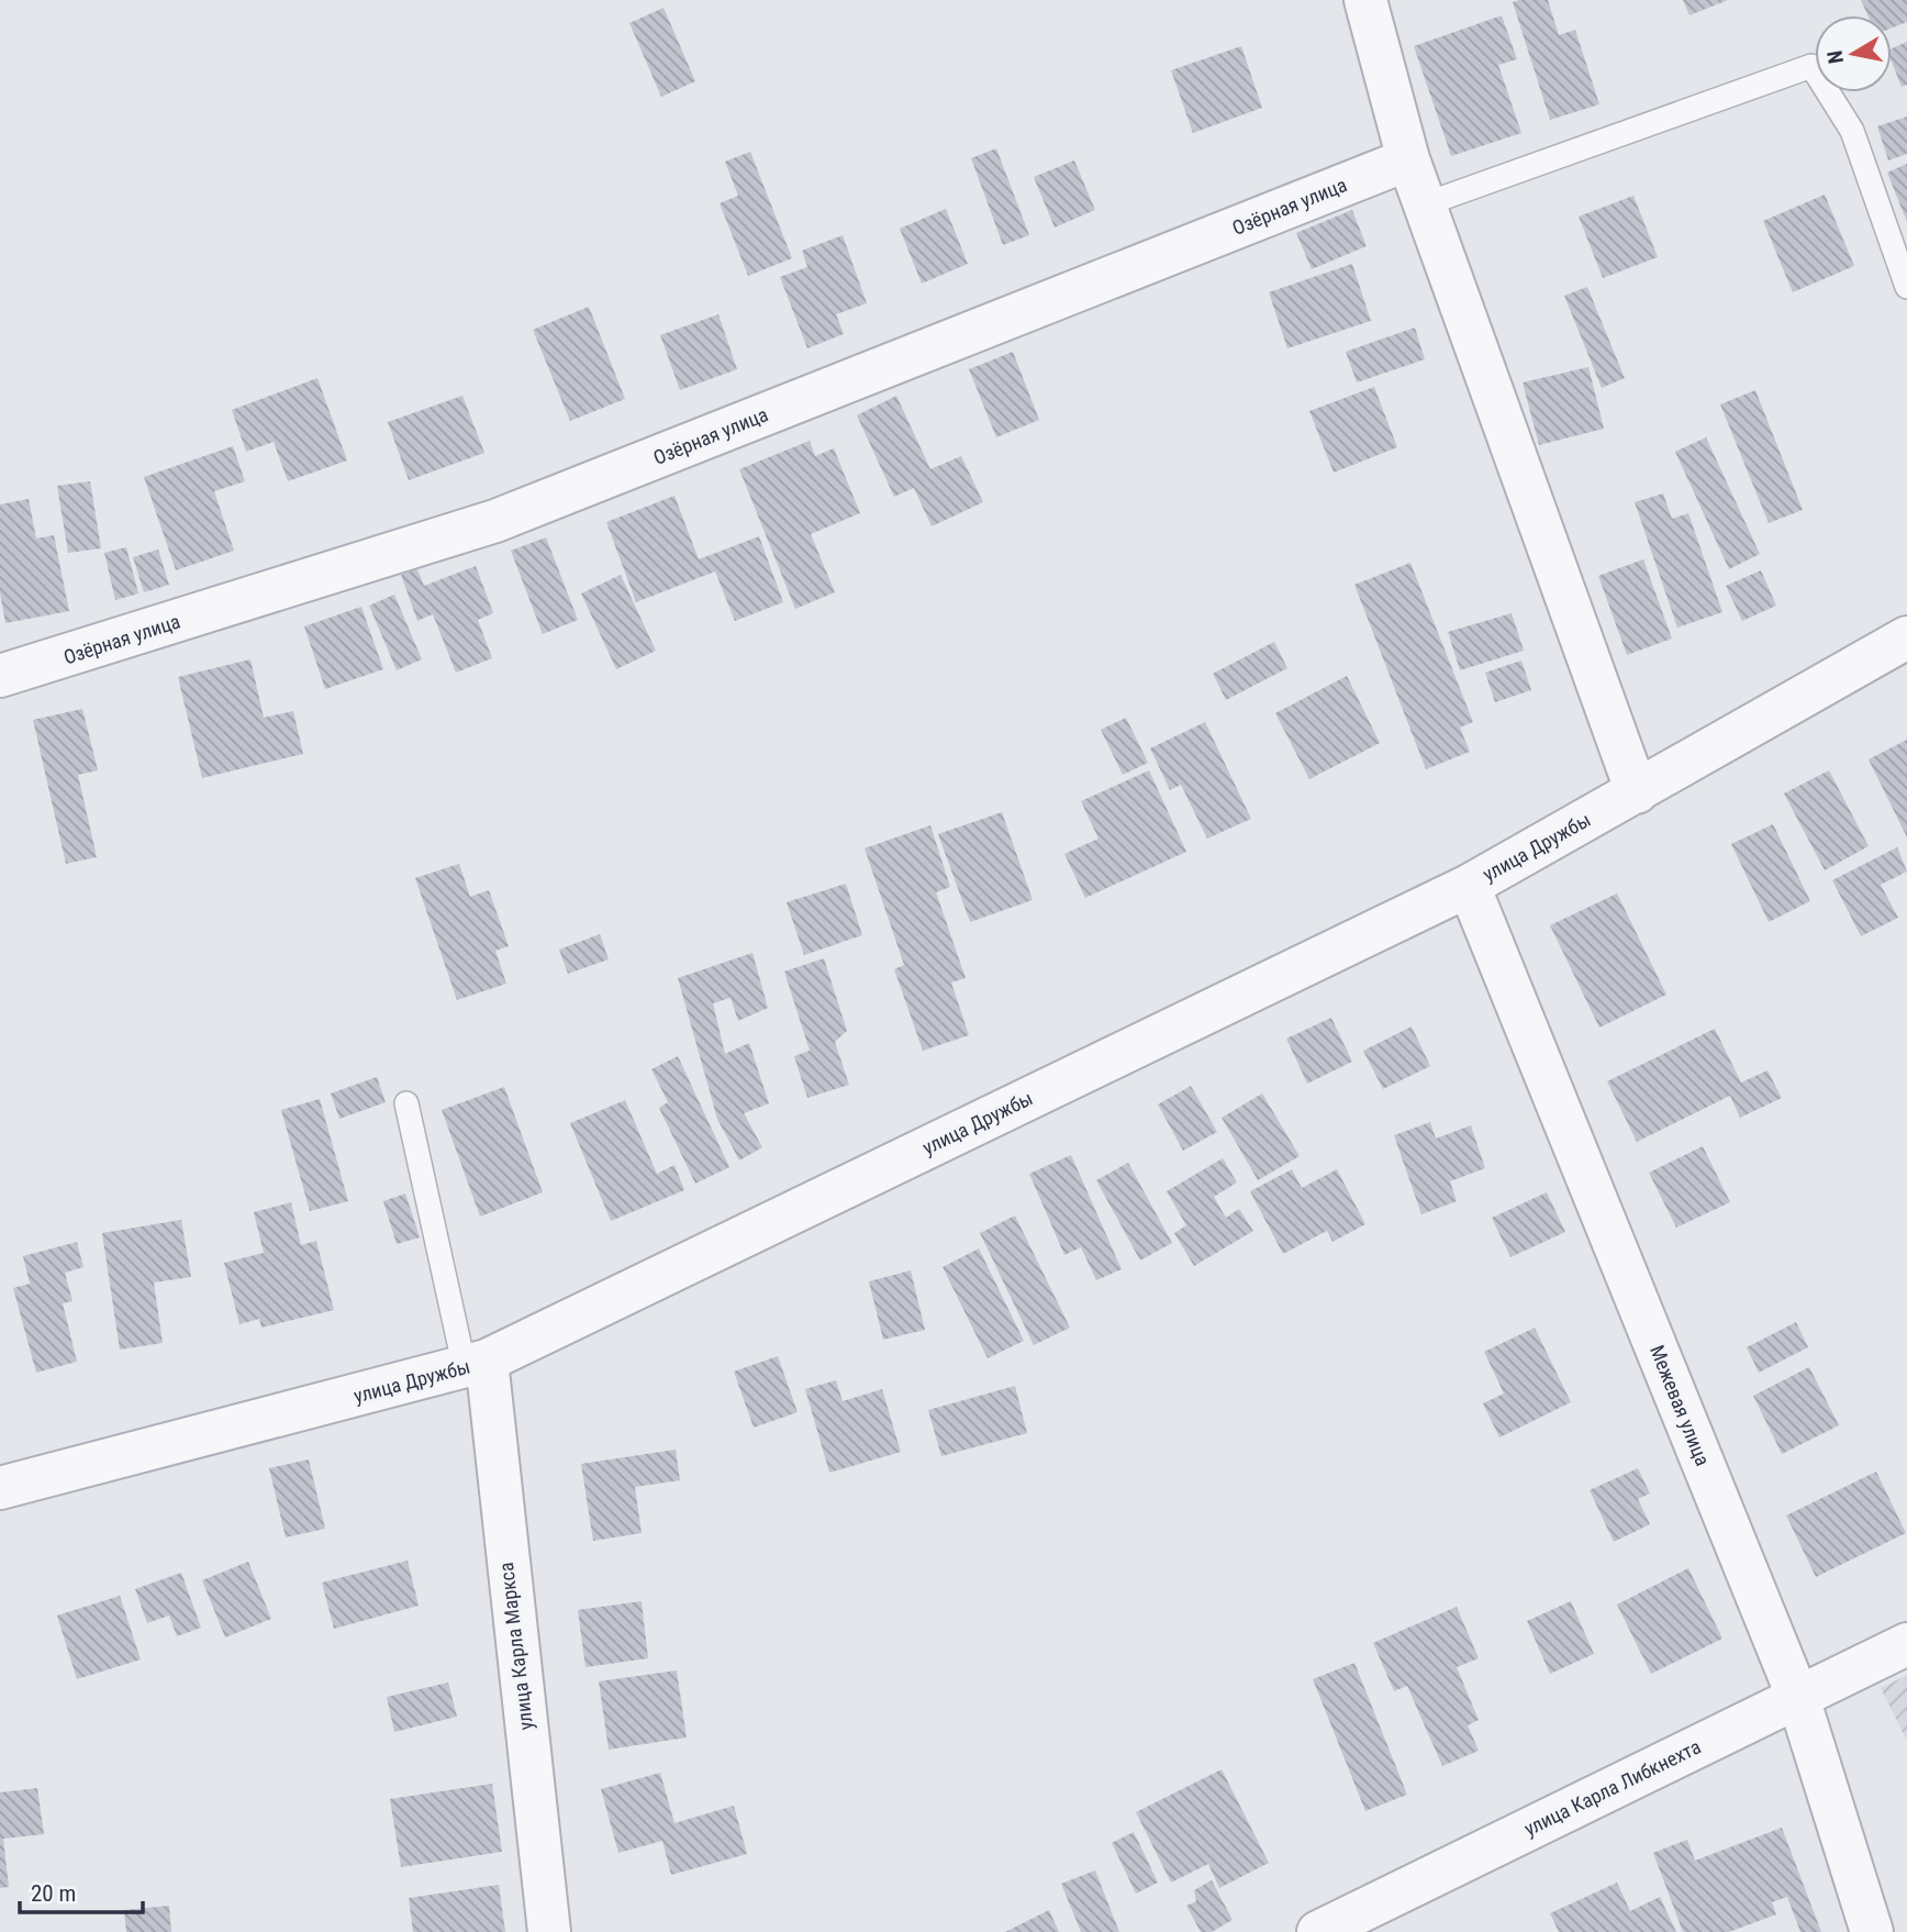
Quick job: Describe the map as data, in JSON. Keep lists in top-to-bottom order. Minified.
{"streets":{"street":["Озёрная улица","улица Дружбы","Межевая улица","улица Карла Маркса","улица Карла Либкнехта"]},"crossings":[["улица Дружбы","Межевая улица"],["улица Дружбы","улица Карла Маркса"],["Межевая улица","улица Карла Либкнехта"]],"scale_bar":"20 m","north":"left"}
